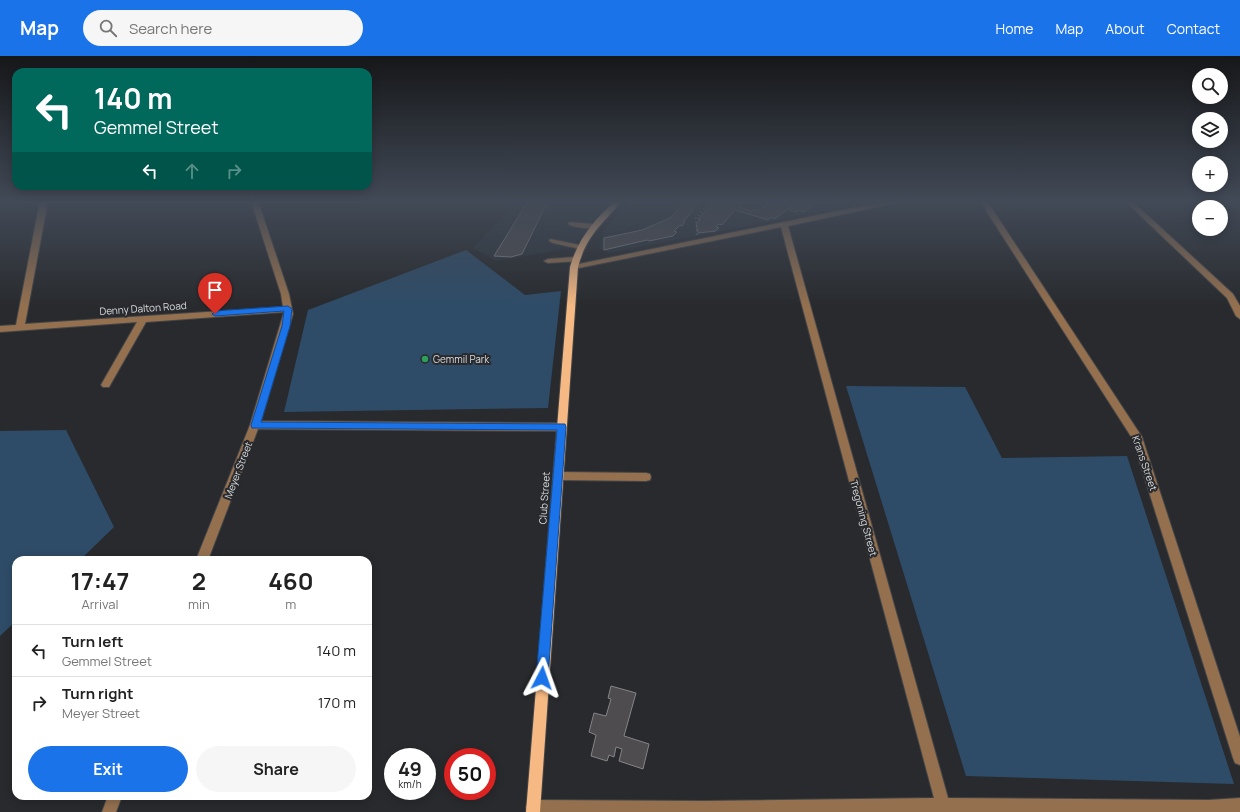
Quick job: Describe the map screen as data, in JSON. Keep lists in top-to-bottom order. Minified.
{"streets":{"main road":["Club Street"],"street":["Denny Dalton Road","Krans Street","Meyer Street","Tregoning Street"]},"crossings":[["Denny Dalton Road","Meyer Street"]],"places":["Gemmil Park"],"page":{"header":"Map","search":"Search here","nav":["Home","Map","About","Contact"],"map_buttons":["+","−"],"turn":["140 m","Gemmel Street"],"eta":["17:47","Arrival","2","min","460","m"],"list":[{"name":"Turn left","note":"Gemmel Street","value":"140 m"},{"name":"Turn right","note":"Meyer Street","value":"170 m"}],"buttons":["Exit","Share"],"speed":"49 km/h","limit":"50"}}
